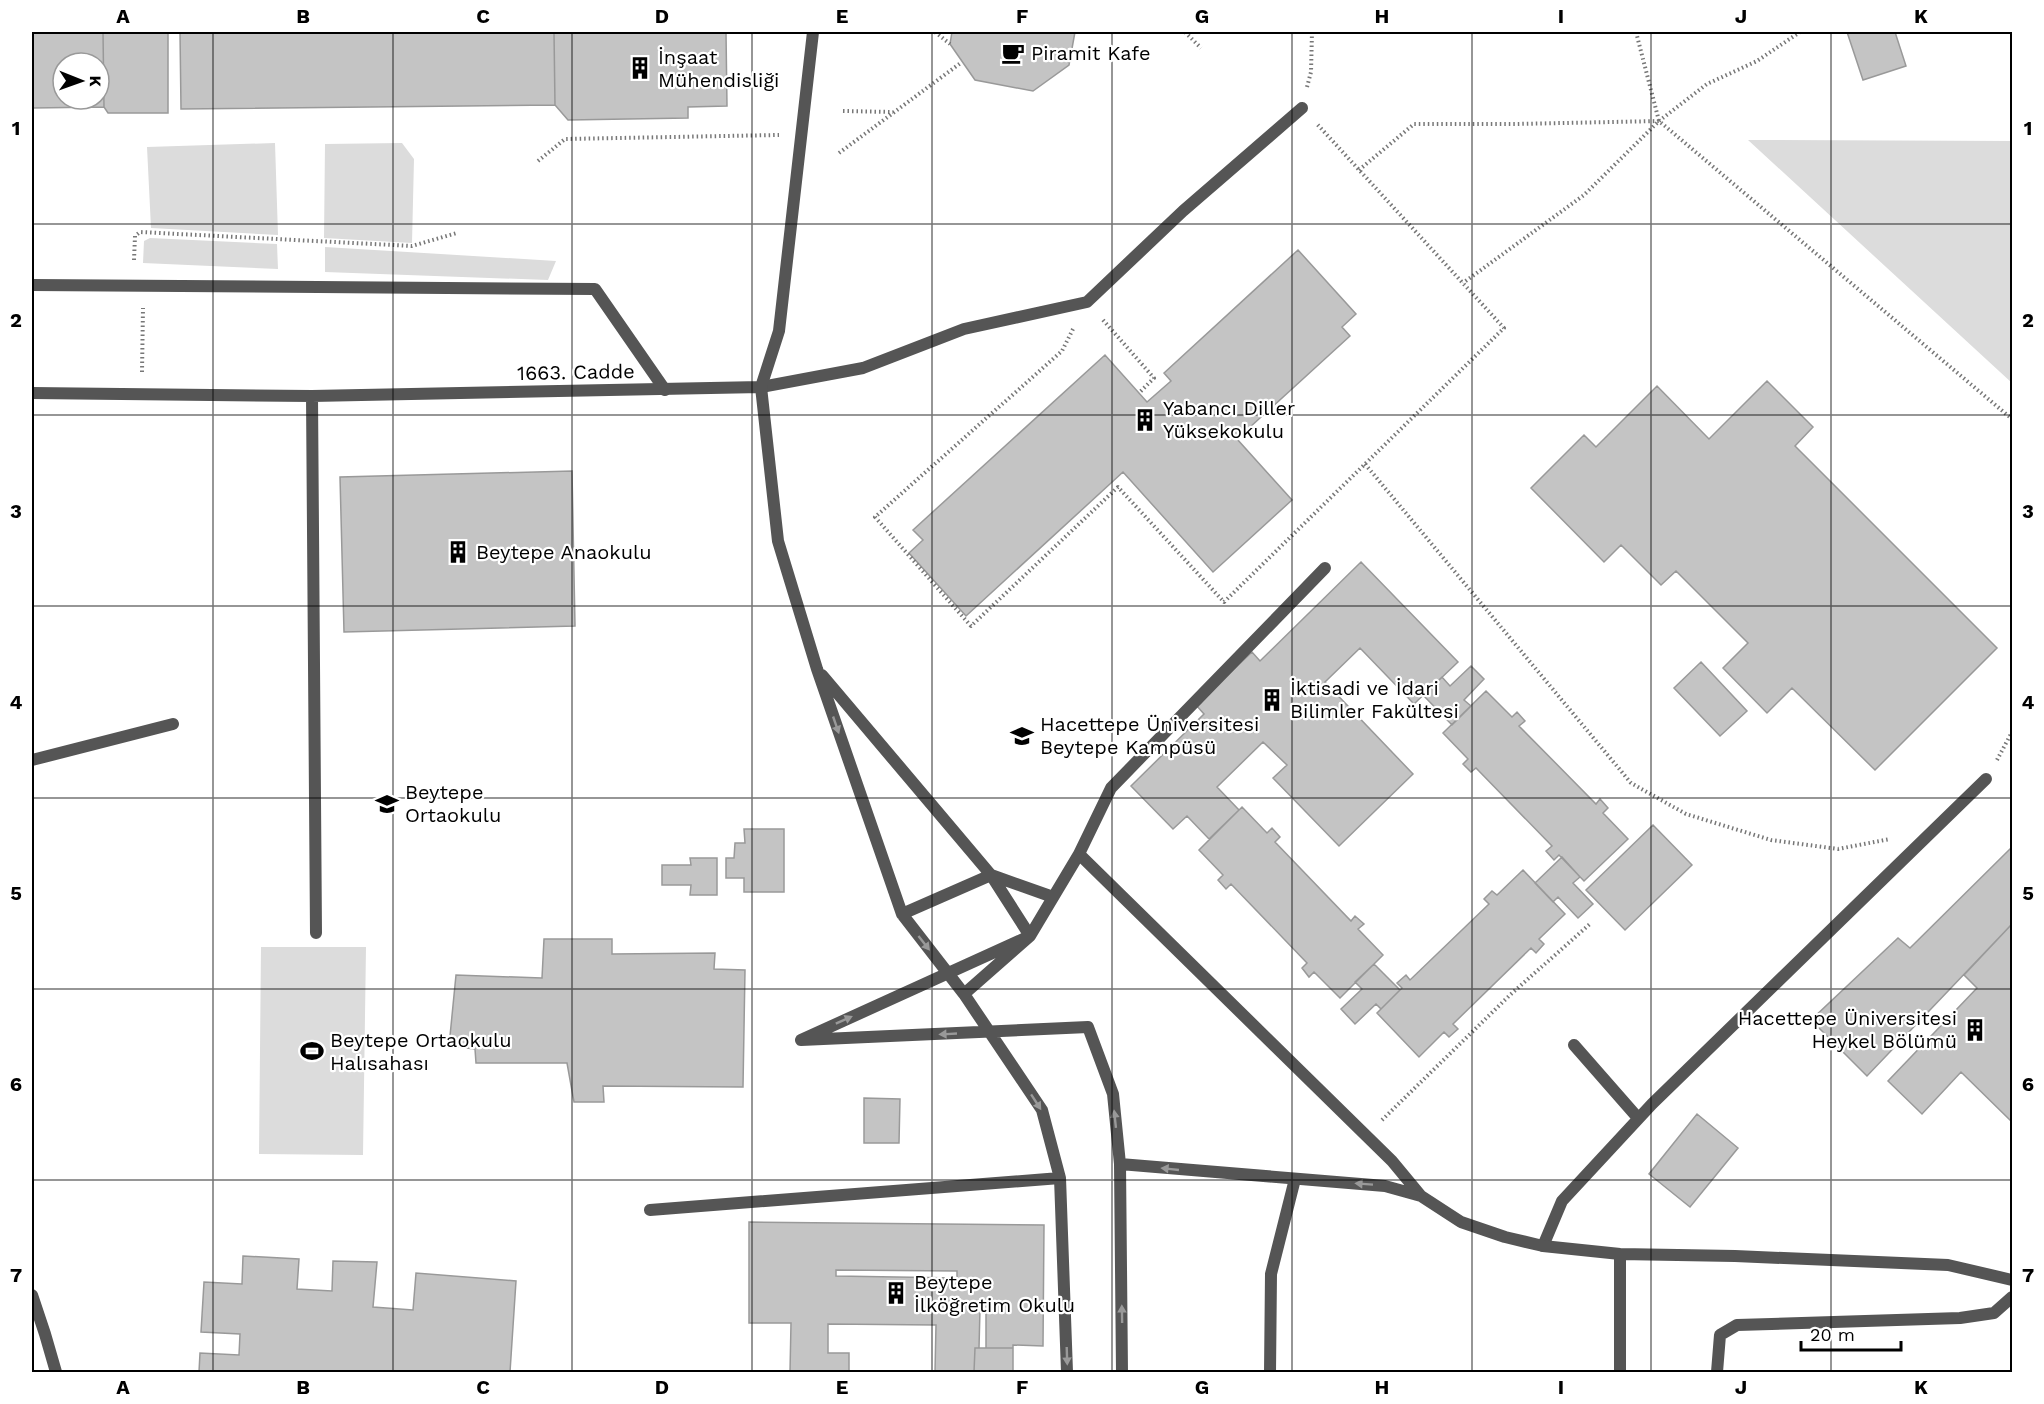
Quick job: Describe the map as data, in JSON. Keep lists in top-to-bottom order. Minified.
{"streets":{"street":["1663. Cadde"]},"places":{"cafe":["Piramit Kafe"],"building":["İnşaat Mühendisliği","Yabancı Diller Yüksekokulu","Beytepe Anaokulu","İktisadi ve İdari Bilimler Fakültesi","Hacettepe Üniversitesi Heykel Bölümü","Beytepe İlköğretim Okulu"],"school or university":["Hacettepe Üniversitesi Beytepe Kampüsü","Beytepe Ortaokulu"],"sports":["Beytepe Ortaokulu Halısahası"]},"scale_bar":"20 m","north":"right","grid":{"columns":["A","B","C","D","E","F","G","H","I","J","K"],"rows":["1","2","3","4","5","6","7"]}}
